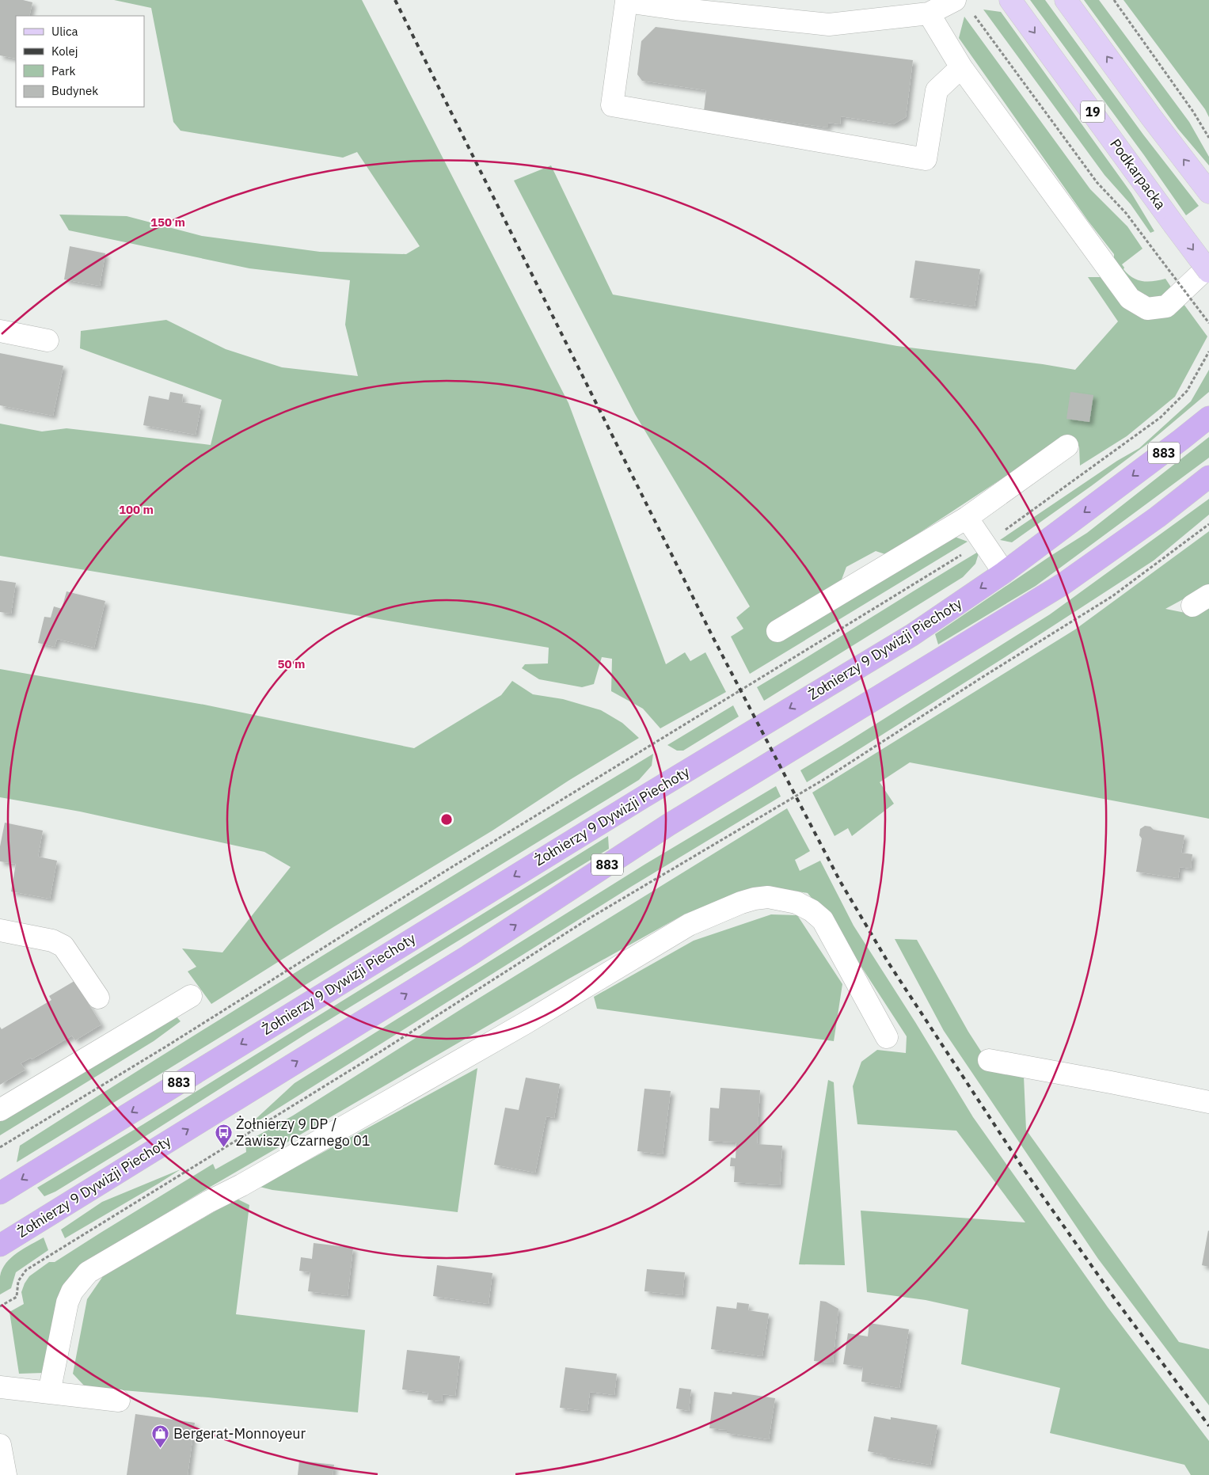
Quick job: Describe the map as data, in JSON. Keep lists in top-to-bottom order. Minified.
{"streets":{"highway":["883","Żołnierzy 9 Dywizji Piechoty"],"main road":["19","Podkarpacka"]},"places":{"bus stop":["Żołnierzy 9 DP / Zawiszy Czarnego 01"],"shop":["Bergerat-Monnoyeur"]},"legend":["Ulica","Kolej","Park","Budynek"],"rings":["150 m","100 m","50 m"]}
